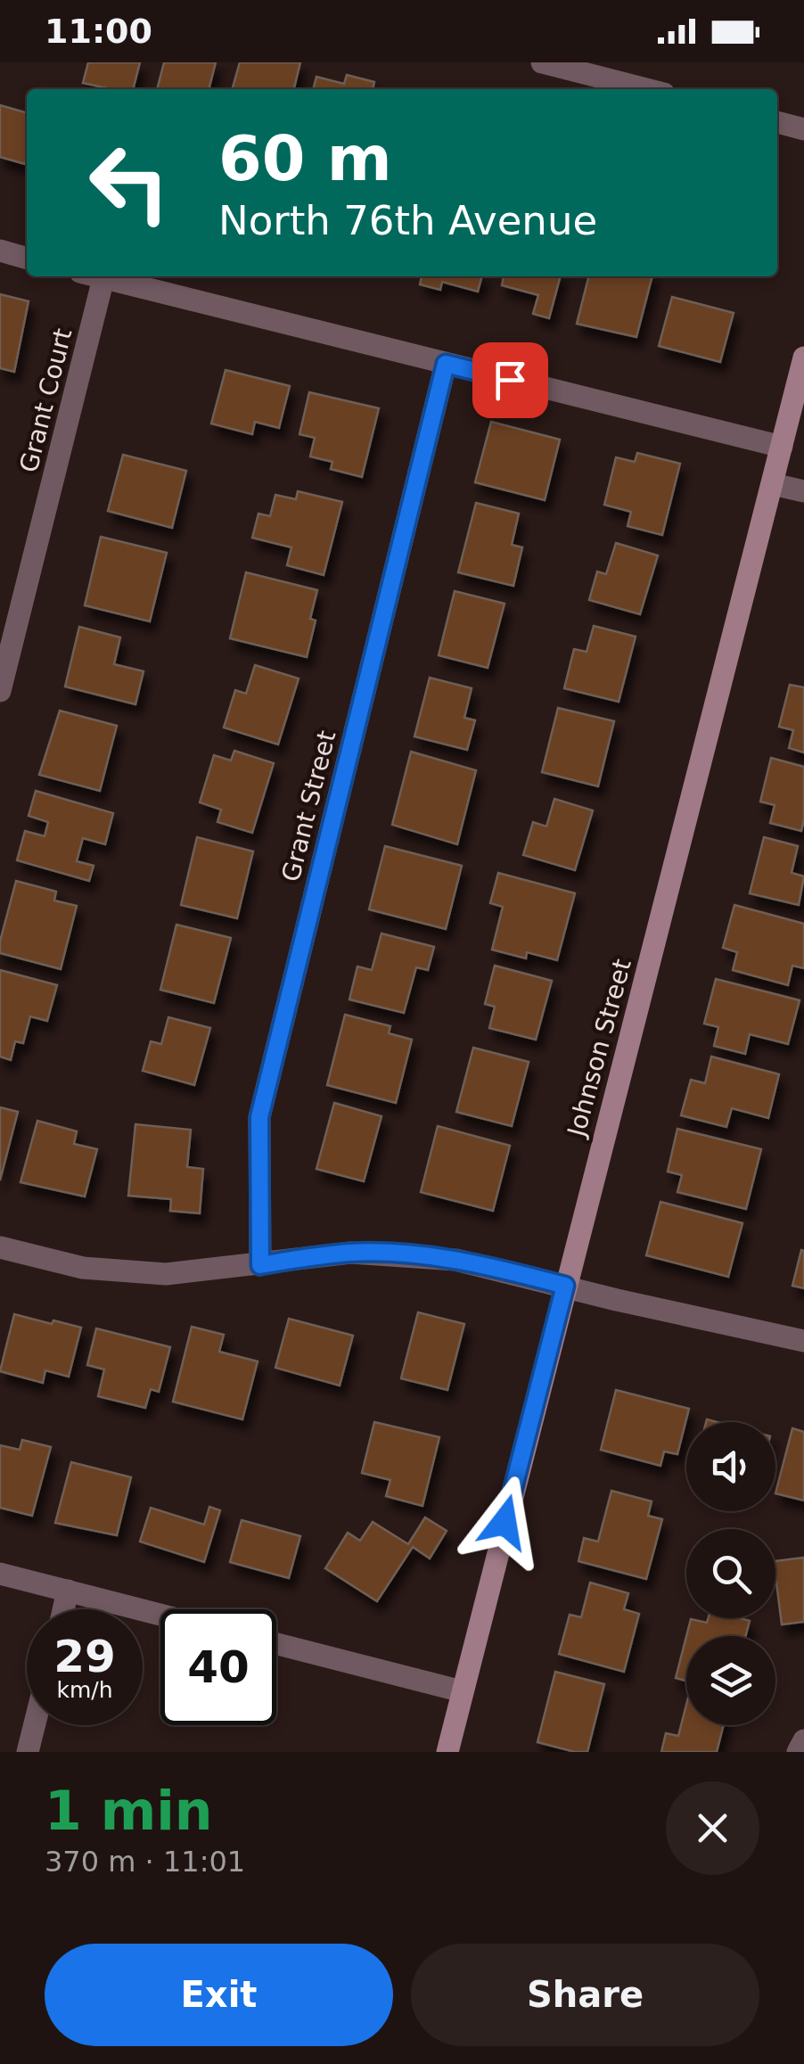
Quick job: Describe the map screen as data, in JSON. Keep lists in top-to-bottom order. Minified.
{"streets":{"street":["Grant Court","Grant Street","Johnson Street"]},"page":{"status":"11:00","turn":["60 m","North 76th Avenue"],"speed":"29 km/h","limit":"40","heading":["1 min","370 m · 11:01"],"buttons":["Exit","Share"]}}
